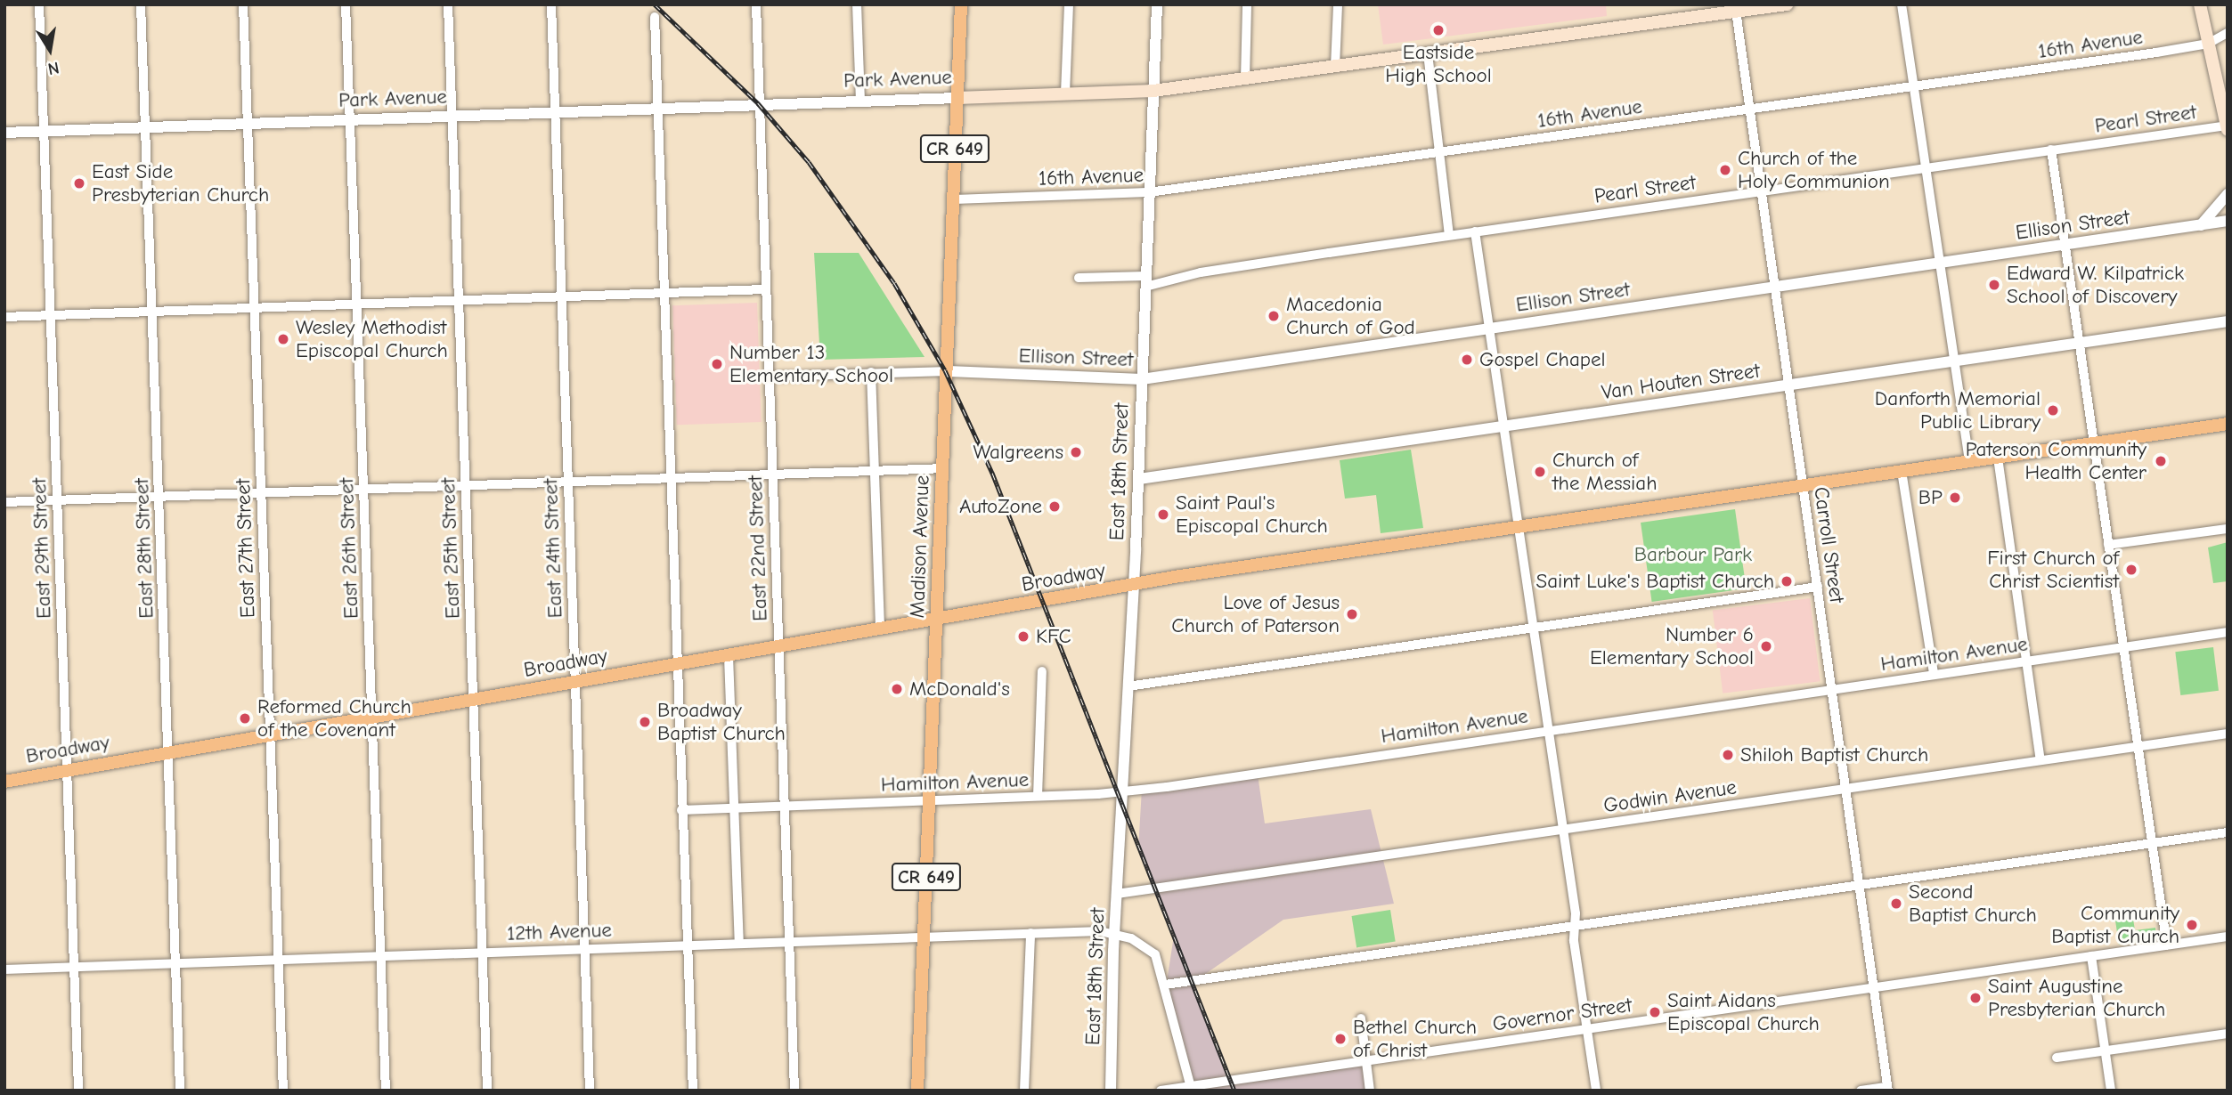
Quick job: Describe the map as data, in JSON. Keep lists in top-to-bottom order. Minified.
{"streets":{"main road":["Park Avenue","CR 649","Madison Avenue","Broadway"],"street":["16th Avenue","Pearl Street","Ellison Street","Van Houten Street","East 18th Street","Carroll Street","East 29th Street","East 28th Street","East 27th Street","East 26th Street","East 25th Street","East 24th Street","East 22nd Street","Hamilton Avenue","Godwin Avenue","12th Avenue","Governor Street"]},"crossings":[["16th Avenue","East 18th Street"],["16th Avenue","Carroll Street"],["16th Avenue","Madison Avenue"],["Park Avenue","East 18th Street"],["Park Avenue","Carroll Street"],["Park Avenue","Madison Avenue"],["Park Avenue","East 29th Street"],["Park Avenue","East 28th Street"],["Park Avenue","East 27th Street"],["Park Avenue","East 26th Street"],["Park Avenue","East 25th Street"],["Park Avenue","East 24th Street"],["Park Avenue","East 22nd Street"],["Pearl Street","East 18th Street"],["Pearl Street","Carroll Street"],["Ellison Street","East 18th Street"],["Ellison Street","Carroll Street"],["Ellison Street","Madison Avenue"],["Van Houten Street","East 18th Street"],["Van Houten Street","Carroll Street"],["East 18th Street","Broadway"],["East 18th Street","Hamilton Avenue"],["East 18th Street","Godwin Avenue"],["East 18th Street","12th Avenue"],["Carroll Street","Broadway"],["Carroll Street","Hamilton Avenue"],["Carroll Street","Godwin Avenue"],["Carroll Street","Governor Street"],["Madison Avenue","Broadway"],["Madison Avenue","Hamilton Avenue"],["Madison Avenue","12th Avenue"],["East 29th Street","Broadway"],["East 29th Street","12th Avenue"],["East 28th Street","Broadway"],["East 28th Street","12th Avenue"],["East 27th Street","Broadway"],["East 27th Street","12th Avenue"],["East 26th Street","Broadway"],["East 26th Street","12th Avenue"],["East 25th Street","Broadway"],["East 25th Street","12th Avenue"],["East 24th Street","Broadway"],["East 24th Street","12th Avenue"],["East 22nd Street","Broadway"],["East 22nd Street","Hamilton Avenue"],["East 22nd Street","12th Avenue"]],"parks":["Barbour Park"],"places":["Eastside High School","Church of the Holy Communion","East Side Presbyterian Church","Edward W. Kilpatrick School of Discovery","Macedonia Church of God","Wesley Methodist Episcopal Church","Gospel Chapel","Number 13 Elementary School","Danforth Memorial Public Library","Walgreens","Paterson Community Health Center","Church of the Messiah","BP","AutoZone","Saint Paul's Episcopal Church","First Church of Christ Scientist","Saint Luke's Baptist Church","Love of Jesus Church of Paterson","KFC","Number 6 Elementary School","McDonald's","Reformed Church of the Covenant","Broadway Baptist Church","Shiloh Baptist Church","Second Baptist Church","Community Baptist Church","Saint Augustine Presbyterian Church","Saint Aidans Episcopal Church","Bethel Church of Christ"],"north":"bottom"}
